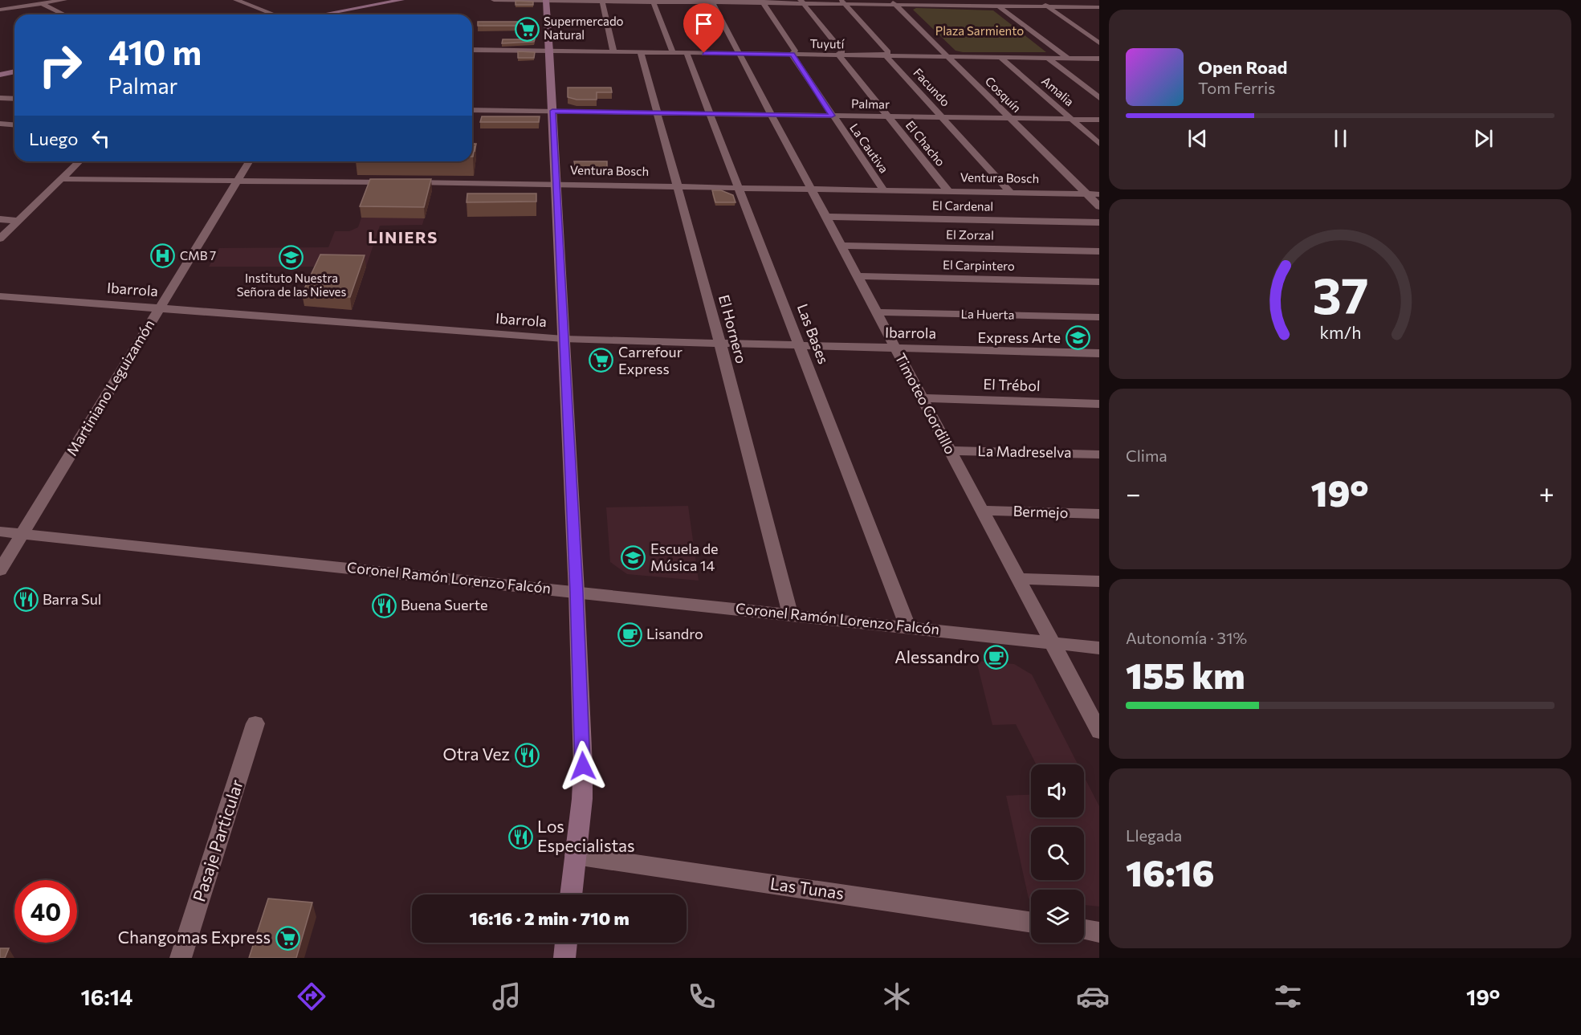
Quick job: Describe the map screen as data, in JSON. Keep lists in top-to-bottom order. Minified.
{"streets":{"street":["Tuyutí","Facundo","Amalia","Cosquín","Palmar","El Chacho","La Cautiva","Ventura Bosch","El Cardenal","El Zorzal","El Carpintero","Ibarrola","La Huerta","El Hornero","Las Bases","El Trébol","Martiniano Leguizamón","Timoteo Gordillo","La Madreselva","Bermejo","Coronel Ramón Lorenzo Falcón","Pasaje Particular","Las Tunas"]},"crossings":[["Tuyutí","Facundo"],["Tuyutí","Amalia"],["Tuyutí","Cosquín"],["Tuyutí","El Chacho"],["Tuyutí","La Cautiva"],["Tuyutí","El Hornero"],["Tuyutí","Las Bases"],["Tuyutí","Timoteo Gordillo"],["Facundo","Palmar"],["Facundo","Ventura Bosch"],["Amalia","Palmar"],["Cosquín","Palmar"],["Cosquín","Ventura Bosch"],["Palmar","El Chacho"],["Palmar","La Cautiva"],["Palmar","El Hornero"],["Palmar","Las Bases"],["Palmar","Timoteo Gordillo"],["El Chacho","Ventura Bosch"],["La Cautiva","Ventura Bosch"],["Ventura Bosch","El Hornero"],["Ventura Bosch","Las Bases"],["Ventura Bosch","Martiniano Leguizamón"],["Ventura Bosch","Timoteo Gordillo"],["El Cardenal","Timoteo Gordillo"],["El Zorzal","Timoteo Gordillo"],["El Carpintero","Timoteo Gordillo"],["Ibarrola","El Hornero"],["Ibarrola","Las Bases"],["Ibarrola","Martiniano Leguizamón"],["Ibarrola","Timoteo Gordillo"],["La Huerta","Timoteo Gordillo"],["El Hornero","Coronel Ramón Lorenzo Falcón"],["Las Bases","Coronel Ramón Lorenzo Falcón"],["El Trébol","Timoteo Gordillo"],["Martiniano Leguizamón","Coronel Ramón Lorenzo Falcón"],["Timoteo Gordillo","La Madreselva"],["Timoteo Gordillo","Bermejo"],["Timoteo Gordillo","Coronel Ramón Lorenzo Falcón"]],"districts":["LINIERS"],"parks":["Plaza Sarmiento"],"places":{"supermarket":["Supermercado Natural","Carrefour Express","Changomas Express"],"hospital":["CMB 7"],"school or university":["Instituto Nuestra Señora de las Nieves","Express Arte","Escuela de Música 14"],"restaurant":["Barra Sul","Buena Suerte","Otra Vez","Los Especialistas"],"cafe":["Lisandro","Alessandro"]},"page":{"turn":["410 m","Palmar"],"song":["Open Road","Tom Ferris"],"then":"Luego","tile":["Clima",["Autonomía · 31%","155 km"],["Llegada","16:16"]],"heat":["−","19°","+"],"limit":"40","trip":"16:16 · 2 min · 710 m","tabs":["16:14","19°"],"gauge":["37","km/h"]}}
